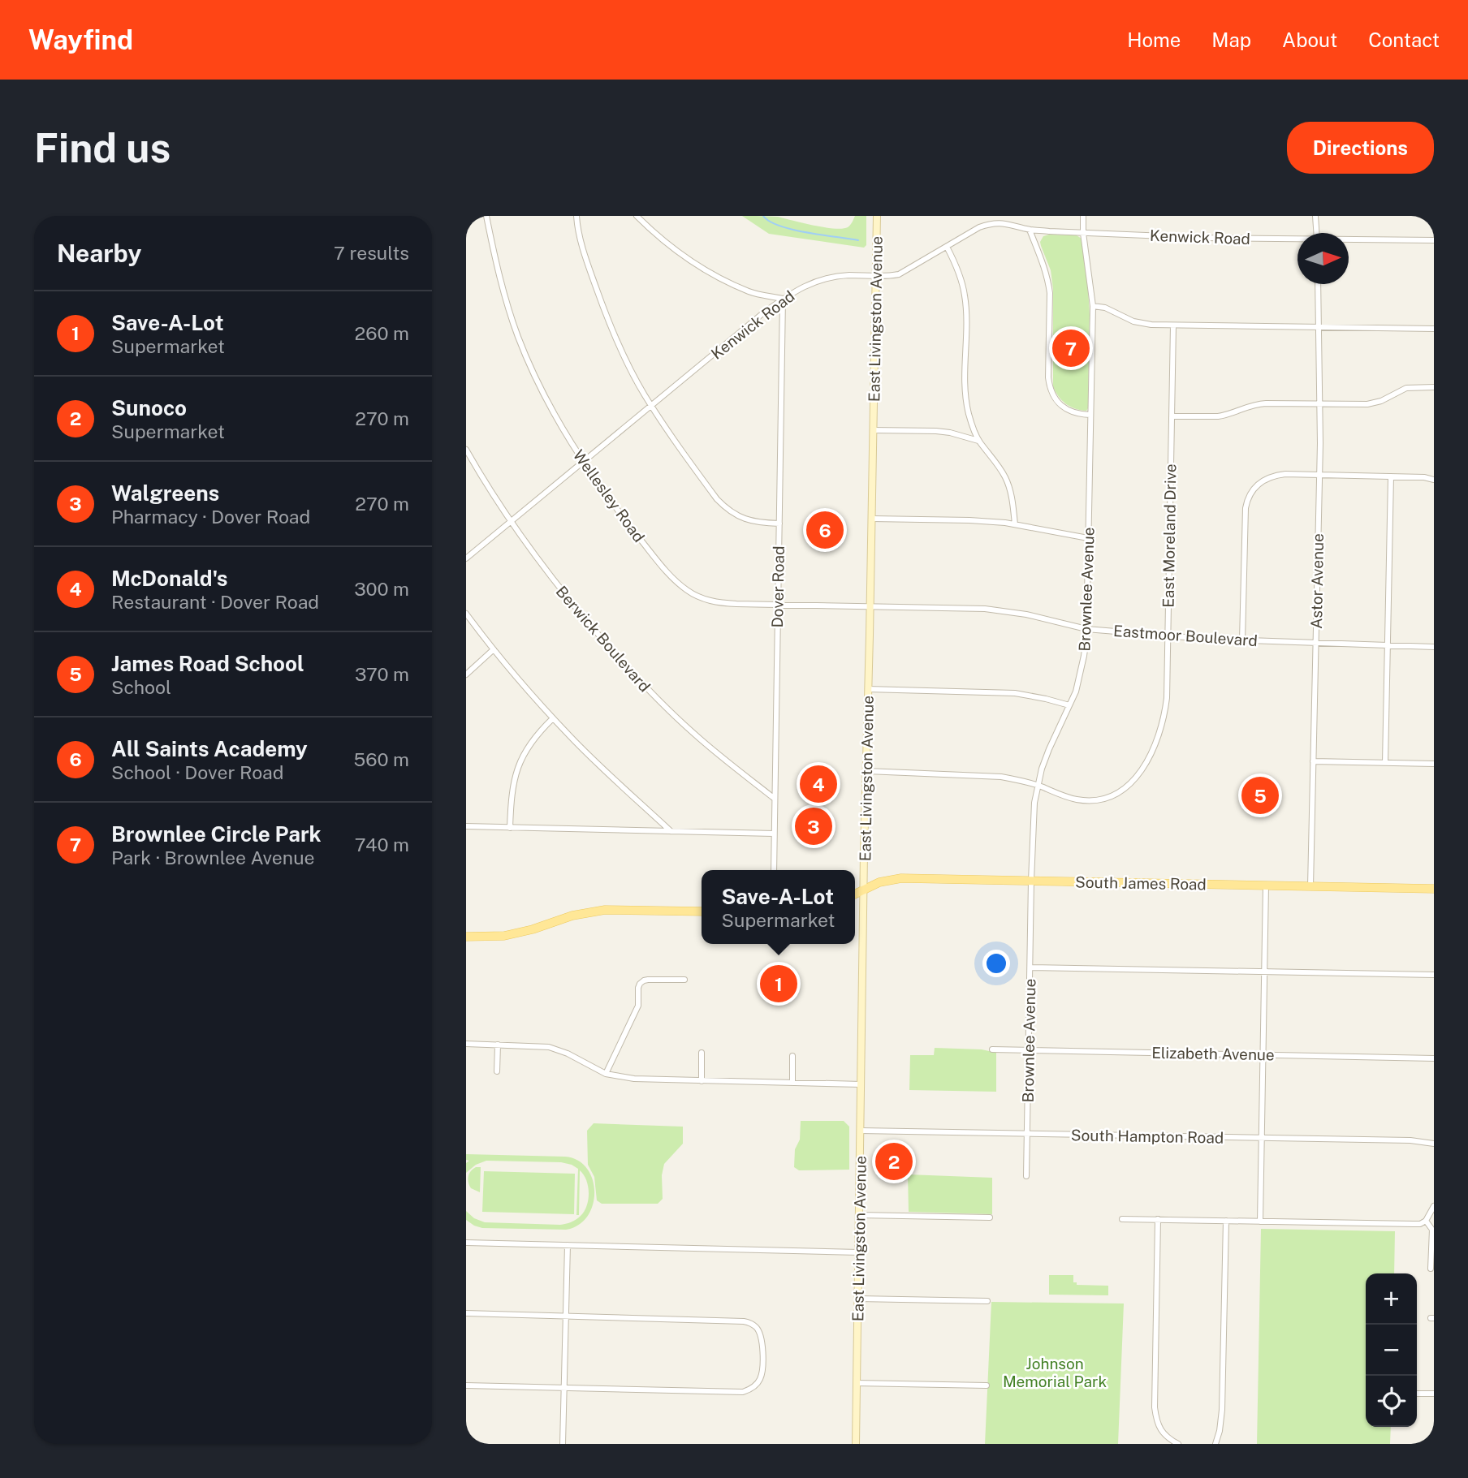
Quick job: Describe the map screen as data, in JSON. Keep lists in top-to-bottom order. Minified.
{"streets":{"main road":["East Livingston Avenue","South James Road"],"street":["Kenwick Road","Wellesley Road","East Moreland Drive","Astor Avenue","Dover Road","Brownlee Avenue","Eastmoor Boulevard","Berwick Boulevard","Elizabeth Avenue","South Hampton Road"]},"crossings":[["Kenwick Road","East Livingston Avenue"],["Kenwick Road","Wellesley Road"],["Kenwick Road","Dover Road"],["Kenwick Road","Brownlee Avenue"],["Kenwick Road","Berwick Boulevard"],["East Livingston Avenue","Wellesley Road"],["East Livingston Avenue","East Moreland Drive"],["East Livingston Avenue","Eastmoor Boulevard"],["East Livingston Avenue","South James Road"],["East Livingston Avenue","South Hampton Road"],["Wellesley Road","Dover Road"],["Wellesley Road","Eastmoor Boulevard"],["East Moreland Drive","Brownlee Avenue"],["East Moreland Drive","Eastmoor Boulevard"],["Astor Avenue","Eastmoor Boulevard"],["Astor Avenue","South James Road"],["Dover Road","Berwick Boulevard"],["Brownlee Avenue","Eastmoor Boulevard"],["Brownlee Avenue","South James Road"],["Brownlee Avenue","Elizabeth Avenue"],["Brownlee Avenue","South Hampton Road"]],"parks":["Johnson Memorial Park"],"north":"right","page":{"header":"Wayfind","nav":["Home","Map","About","Contact"],"buttons":"Directions","title":"Find us","heading":["Nearby","7 results"],"list":[{"mark":"1","name":"Save-A-Lot","note":"Supermarket","value":"260 m"},{"mark":"2","name":"Sunoco","note":"Supermarket","value":"270 m"},{"mark":"3","name":"Walgreens","note":"Pharmacy · Dover Road","value":"270 m"},{"mark":"4","name":"McDonald's","note":"Restaurant · Dover Road","value":"300 m"},{"mark":"5","name":"James Road School","note":"School","value":"370 m"},{"mark":"6","name":"All Saints Academy","note":"School · Dover Road","value":"560 m"},{"mark":"7","name":"Brownlee Circle Park","note":"Park · Brownlee Avenue","value":"740 m"}],"pins":["7","6","4","5","3","1","2"],"popup":["Save-A-Lot","Supermarket"],"map_buttons":["+","−"]}}
